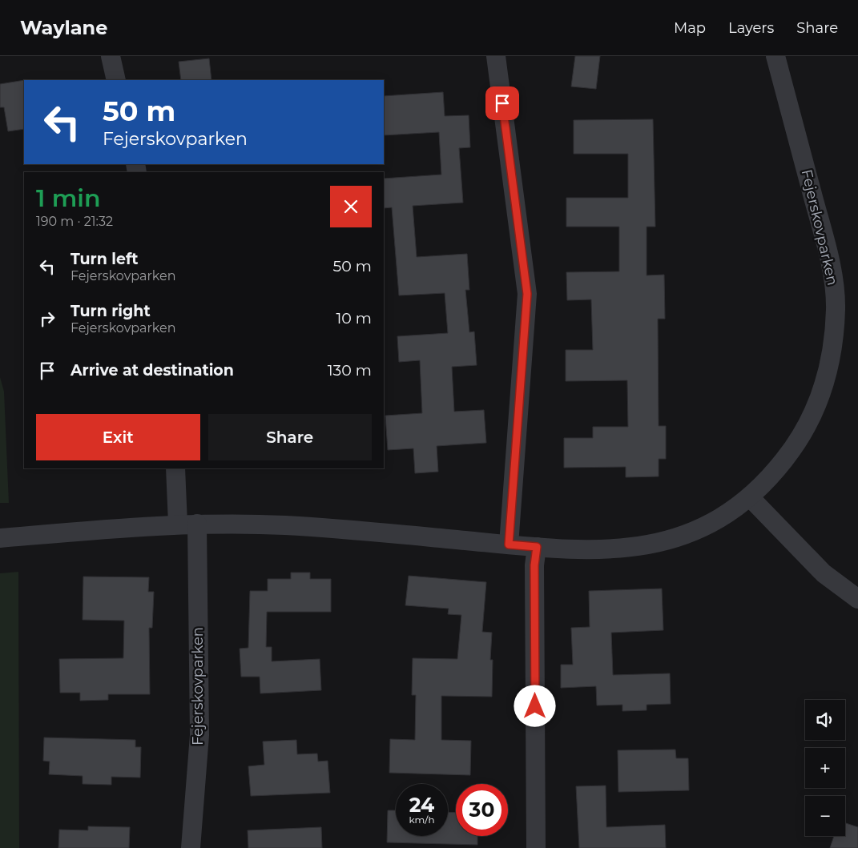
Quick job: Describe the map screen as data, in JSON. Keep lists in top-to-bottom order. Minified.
{"streets":{"street":["Fejerskovparken"]},"page":{"header":"Waylane","nav":["Map","Layers","Share"],"turn":["50 m","Fejerskovparken"],"heading":["1 min","190 m · 21:32"],"list":[{"name":"Turn left","note":"Fejerskovparken","value":"50 m"},{"name":"Turn right","note":"Fejerskovparken","value":"10 m"},{"name":"Arrive at destination","value":"130 m"}],"buttons":["Exit","Share"],"map_buttons":["+","−"],"speed":"24 km/h","limit":"30"}}
